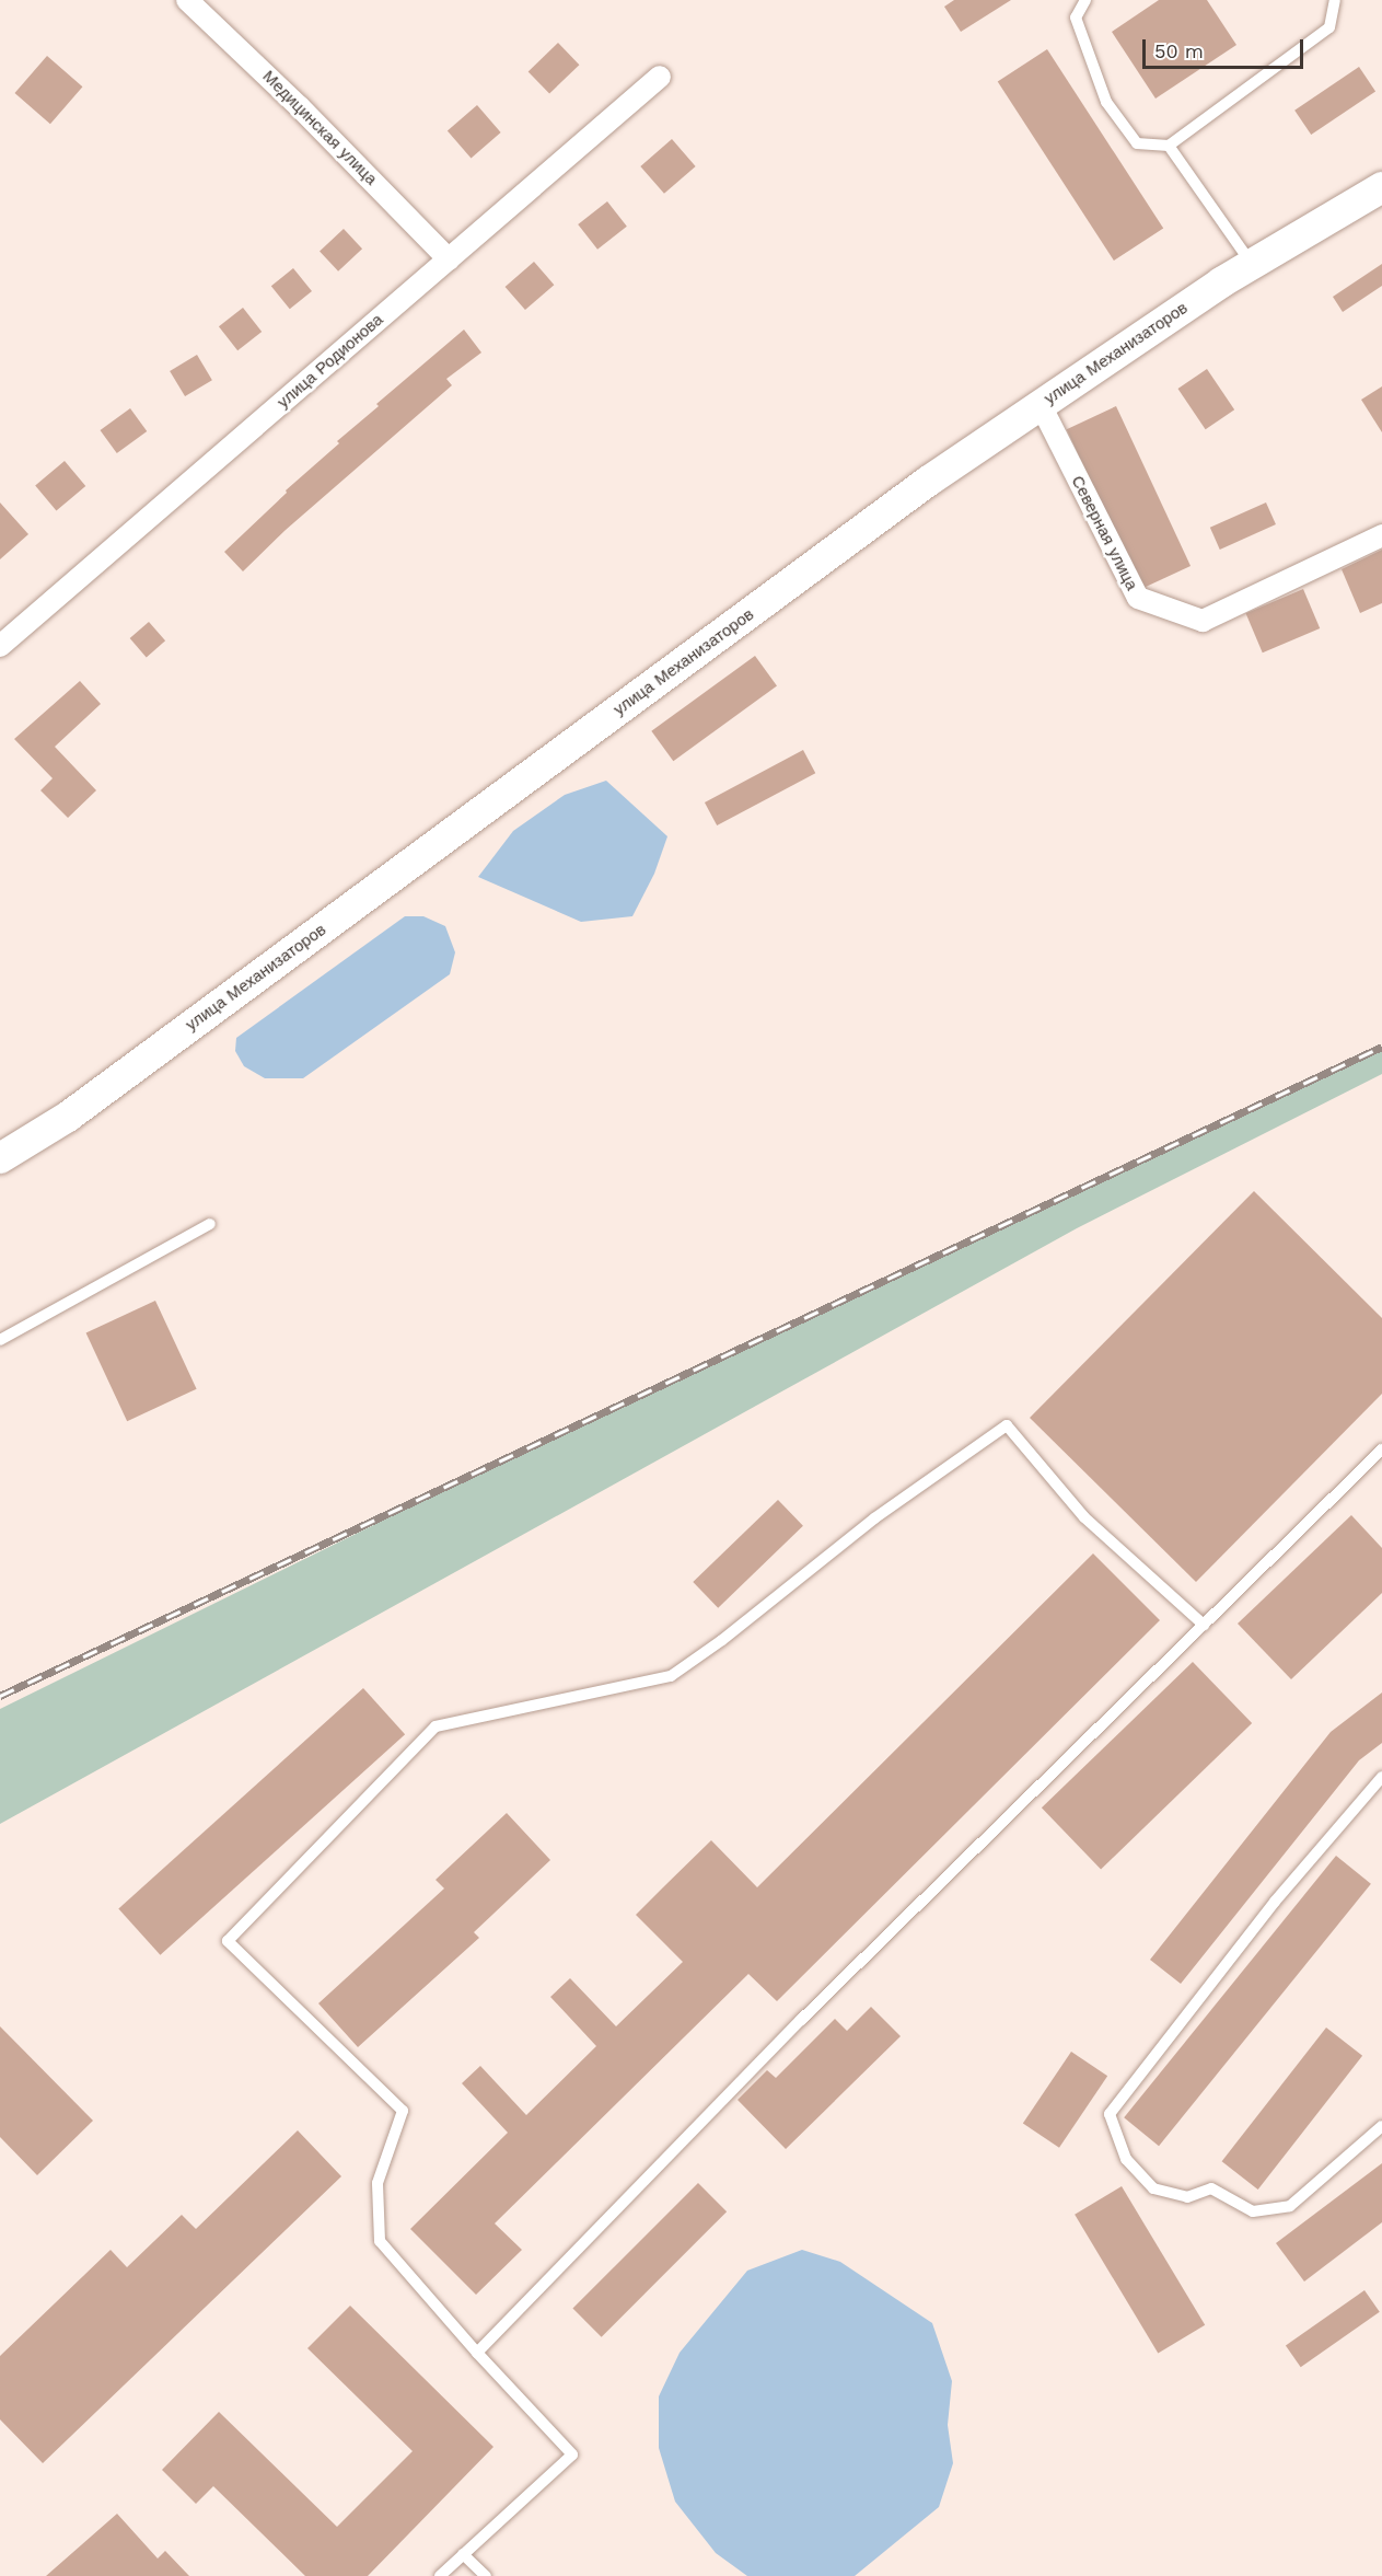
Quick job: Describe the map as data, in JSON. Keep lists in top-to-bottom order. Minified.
{"streets":{"street":["Медицинская улица","улица Механизаторов","улица Родионова","Северная улица"]},"crossings":[["Медицинская улица","улица Родионова"],["улица Механизаторов","Северная улица"]],"scale_bar":"50 m"}
